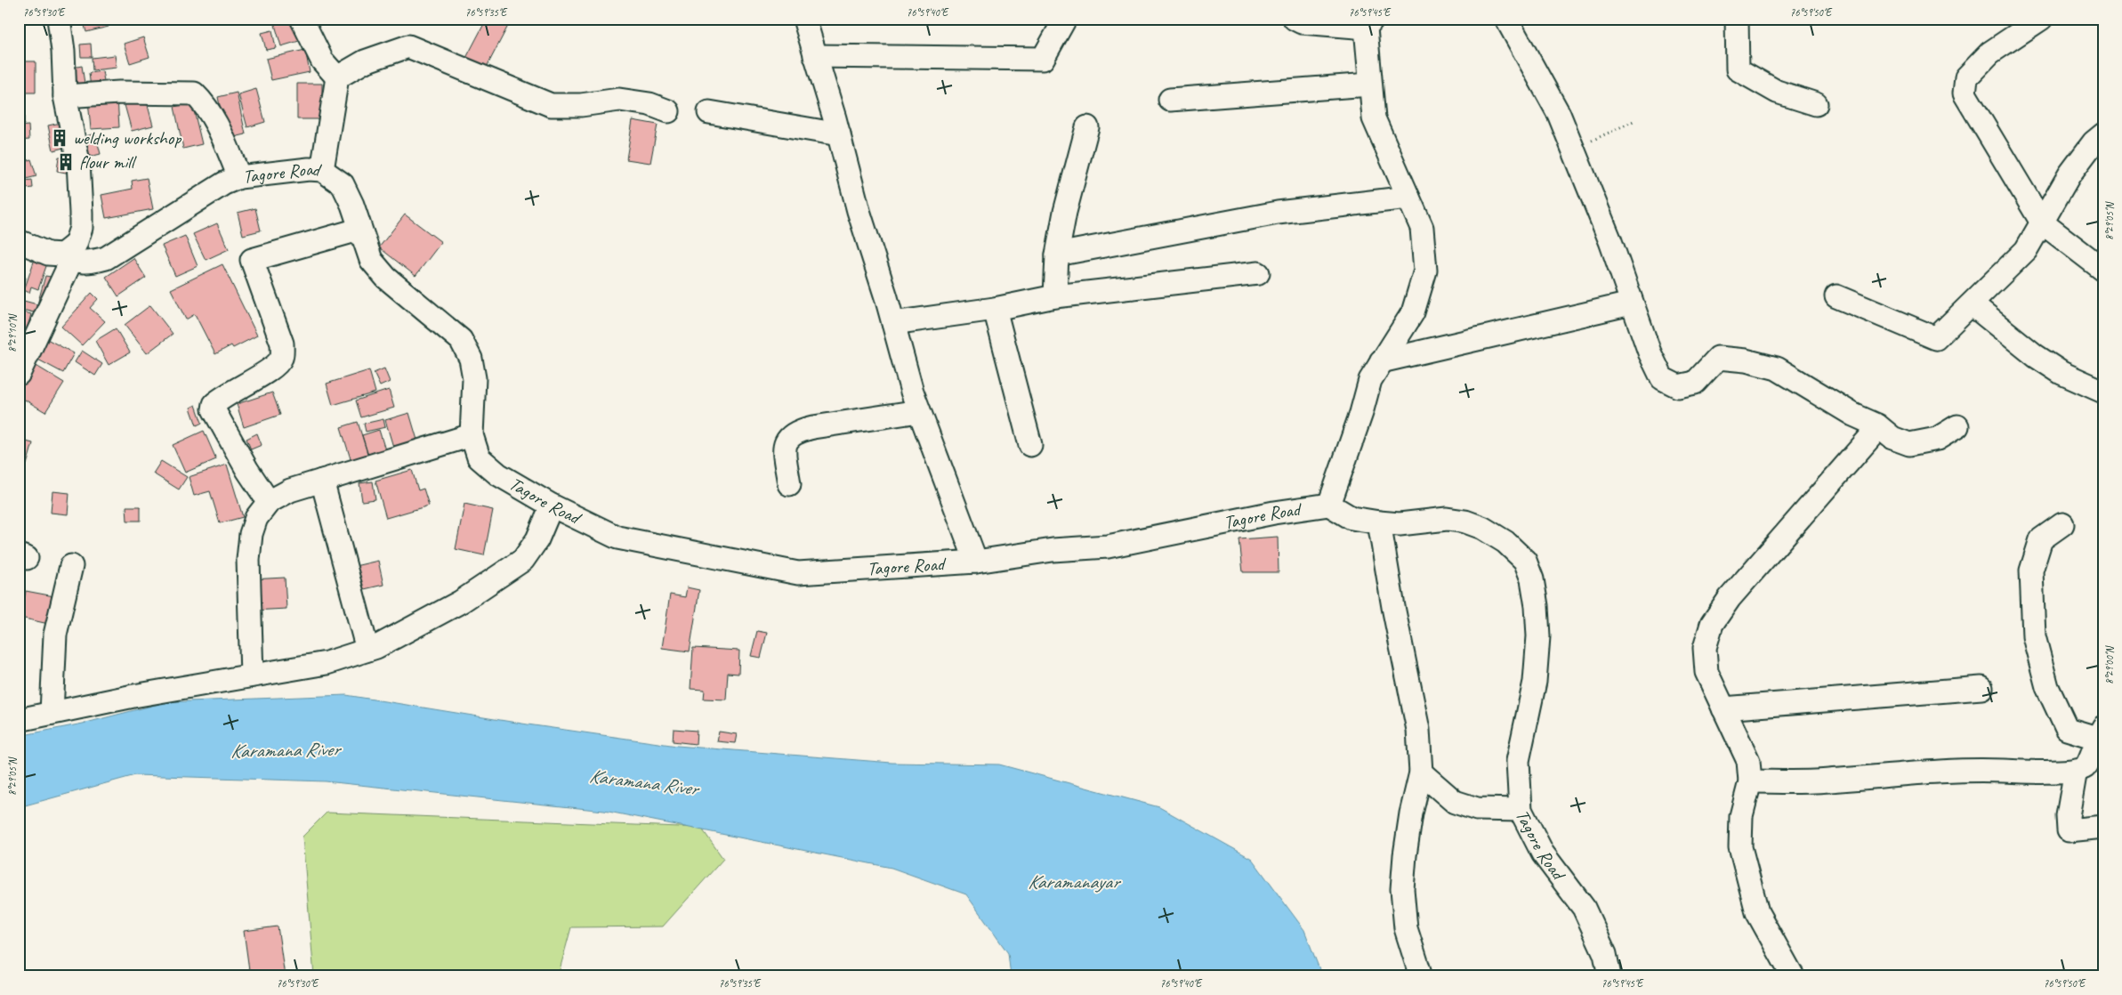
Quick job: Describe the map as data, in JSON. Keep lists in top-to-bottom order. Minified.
{"streets":{"street":["Tagore Road"]},"water":["Karamana River","Karamanayar"],"places":{"building":["welding workshop","flour mill"]},"coordinates":["76°59'30\"E","76°59'35\"E","76°59'40\"E","76°59'45\"E","76°59'50\"E","8°29'05\"N","8°29'10\"N","8°29'00\"N"]}
